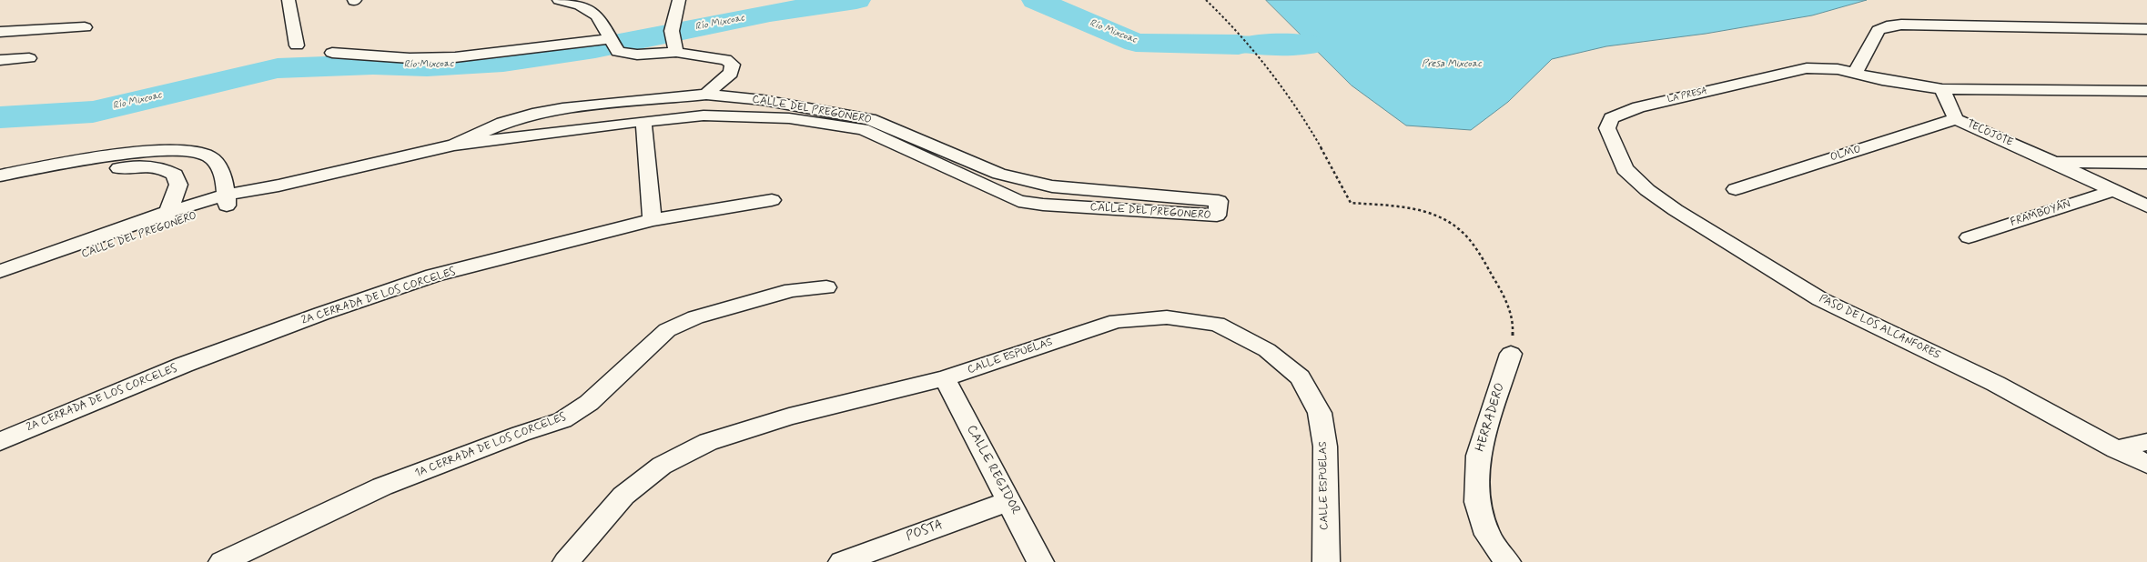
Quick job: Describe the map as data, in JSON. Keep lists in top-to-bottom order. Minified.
{"streets":{"street":["LA PRESA","CALLE DEL PREGONERO","TECOJOTE","OLMO","FRAMBOYÁN","2A CERRADA DE LOS CORCELES","PASO DE LOS ALCANFORES","CALLE ESPUELAS","HERRADERO","1A CERRADA DE LOS CORCELES","CALLE REGIDOR","POSTA"]},"crossings":[["LA PRESA","PASO DE LOS ALCANFORES"],["TECOJOTE","OLMO"],["TECOJOTE","FRAMBOYÁN"],["CALLE ESPUELAS","CALLE REGIDOR"],["CALLE REGIDOR","POSTA"]],"water":["Río Mixcoac","Presa Mixcoac"]}
